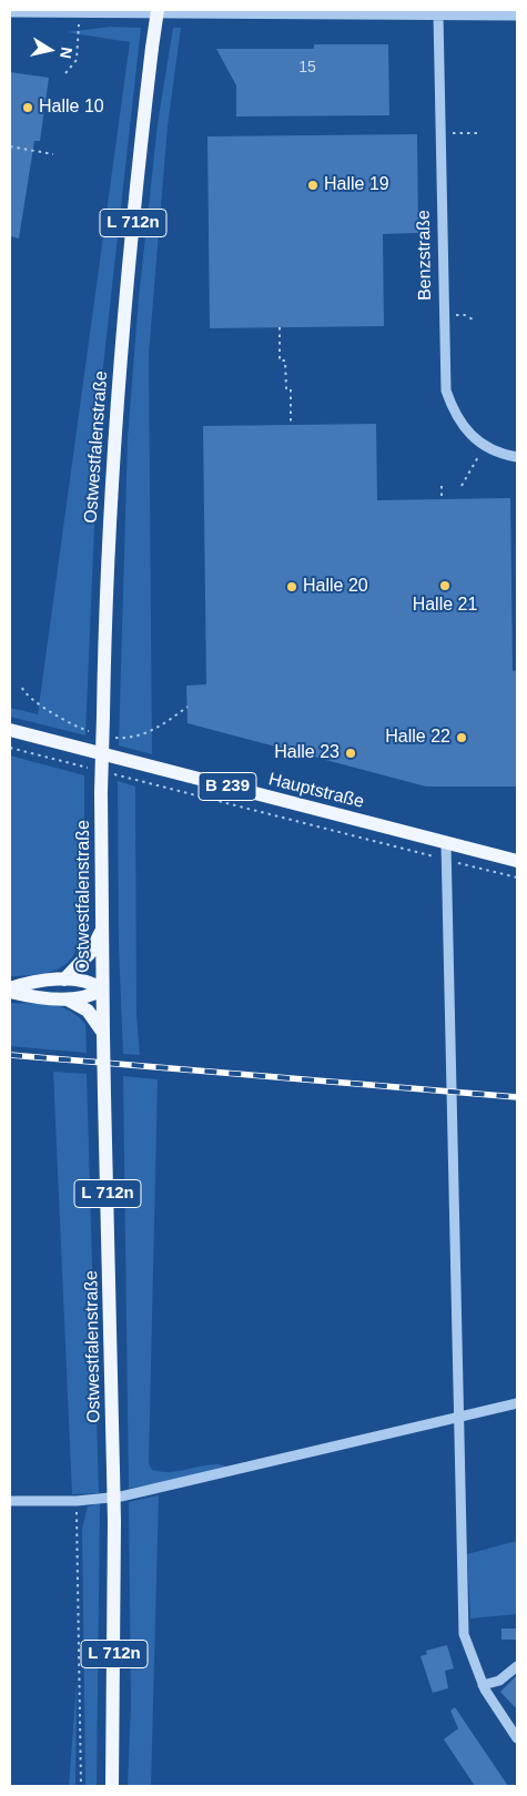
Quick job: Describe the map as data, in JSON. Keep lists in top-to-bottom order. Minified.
{"streets":{"main road":["L 712n","Ostwestfalenstraße","B 239","Hauptstraße"],"street":["Benzstraße"]},"places":["Halle 10","Halle 19","Halle 21","Halle 20","Halle 22","Halle 23"],"house_numbers":["15"],"north":"right"}
